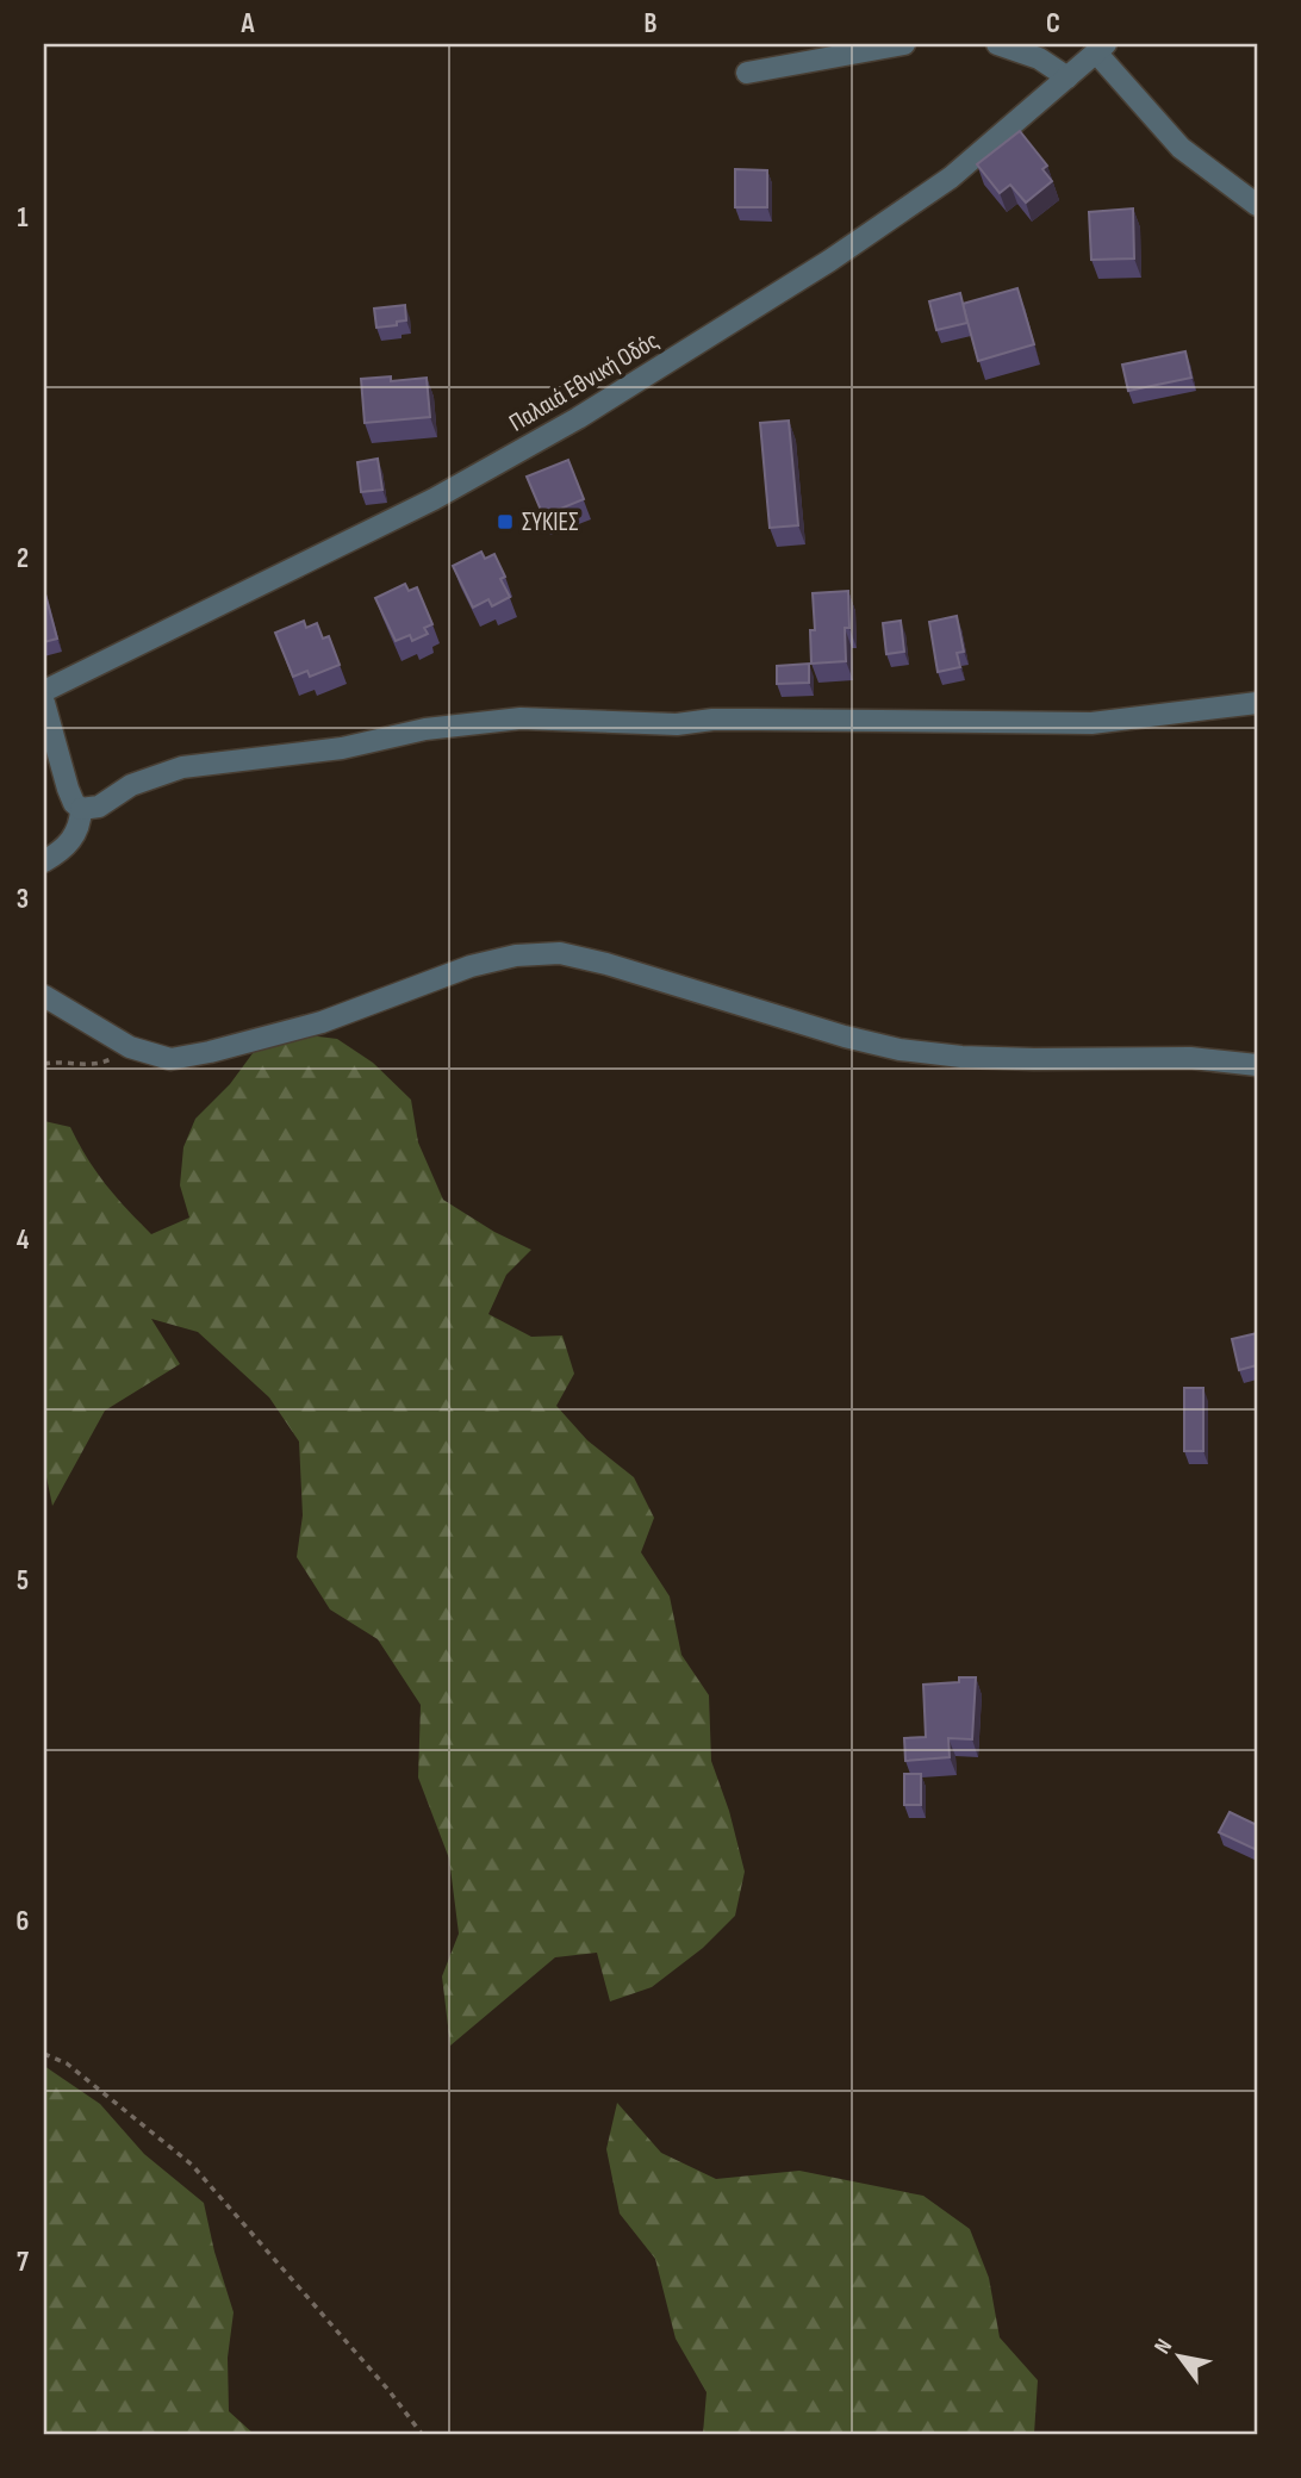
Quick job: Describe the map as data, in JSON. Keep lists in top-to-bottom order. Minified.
{"streets":{"street":["Παλαιά Εθνική Οδός"]},"places":{"transit":["ΣΥΚΙΕΣ"]},"north":"top left","grid":{"columns":["A","B","C"],"rows":["1","2","3","4","5","6","7"]}}
